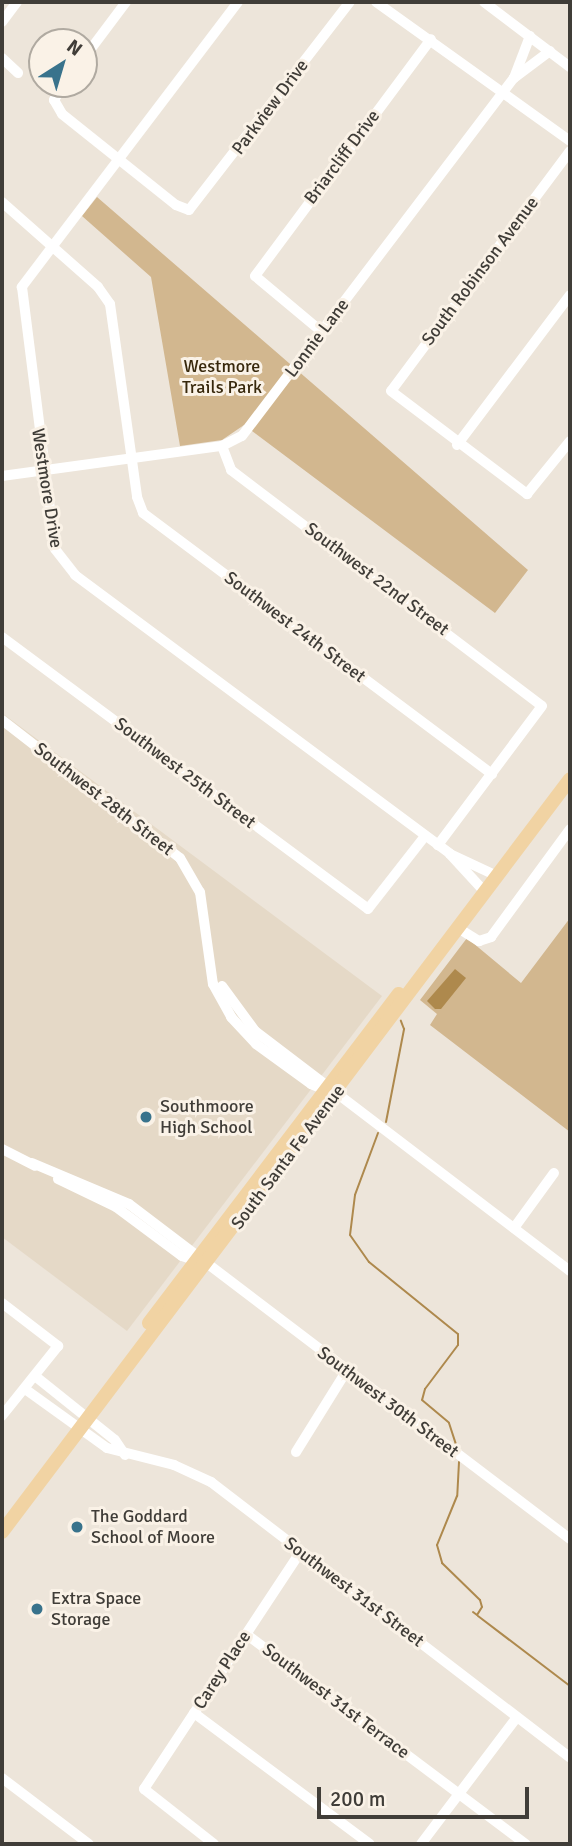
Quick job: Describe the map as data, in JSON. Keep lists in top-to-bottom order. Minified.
{"streets":{"main road":["South Santa Fe Avenue"],"street":["Parkview Drive","Briarcliff Drive","South Robinson Avenue","Lonnie Lane","Westmore Drive","Southwest 22nd Street","Southwest 24th Street","Southwest 25th Street","Southwest 28th Street","Southwest 30th Street","Southwest 31st Street","Carey Place","Southwest 31st Terrace"]},"crossings":[["Parkview Drive","Westmore Drive"],["Briarcliff Drive","Lonnie Lane"],["Lonnie Lane","Westmore Drive"],["Lonnie Lane","Southwest 22nd Street"],["Lonnie Lane","Southwest 24th Street"],["Westmore Drive","Southwest 24th Street"],["Westmore Drive","Southwest 25th Street"],["Westmore Drive","South Santa Fe Avenue"],["Southwest 22nd Street","Southwest 24th Street"],["Southwest 28th Street","South Santa Fe Avenue"],["South Santa Fe Avenue","Southwest 30th Street"],["South Santa Fe Avenue","Southwest 31st Street"],["Southwest 31st Street","Carey Place"],["Carey Place","Southwest 31st Terrace"]],"parks":["Westmore Trails Park"],"places":["Southmoore High School","The Goddard School of Moore","Extra Space Storage"],"scale_bar":"200 m","north":"top right"}
